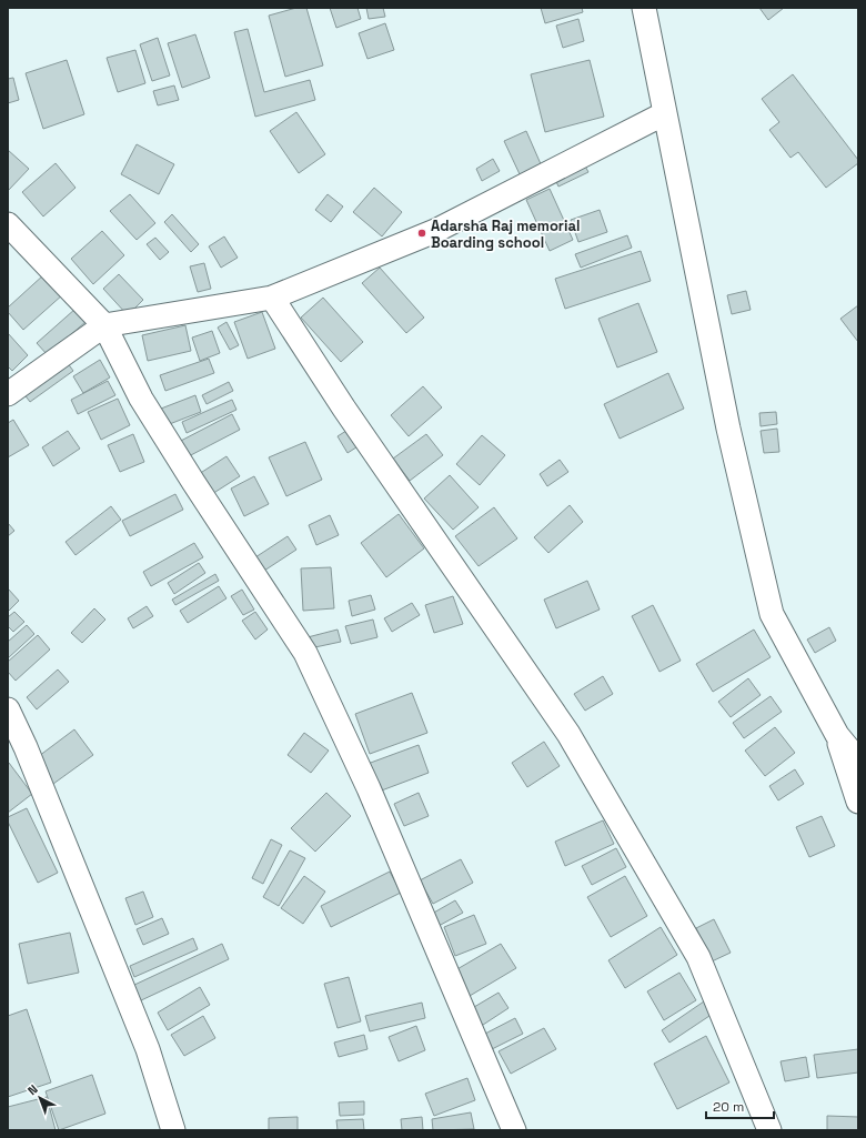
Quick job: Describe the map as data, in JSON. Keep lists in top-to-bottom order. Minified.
{"places":["Adarsha Raj memorial Boarding school"],"scale_bar":"20 m","north":"top left"}
